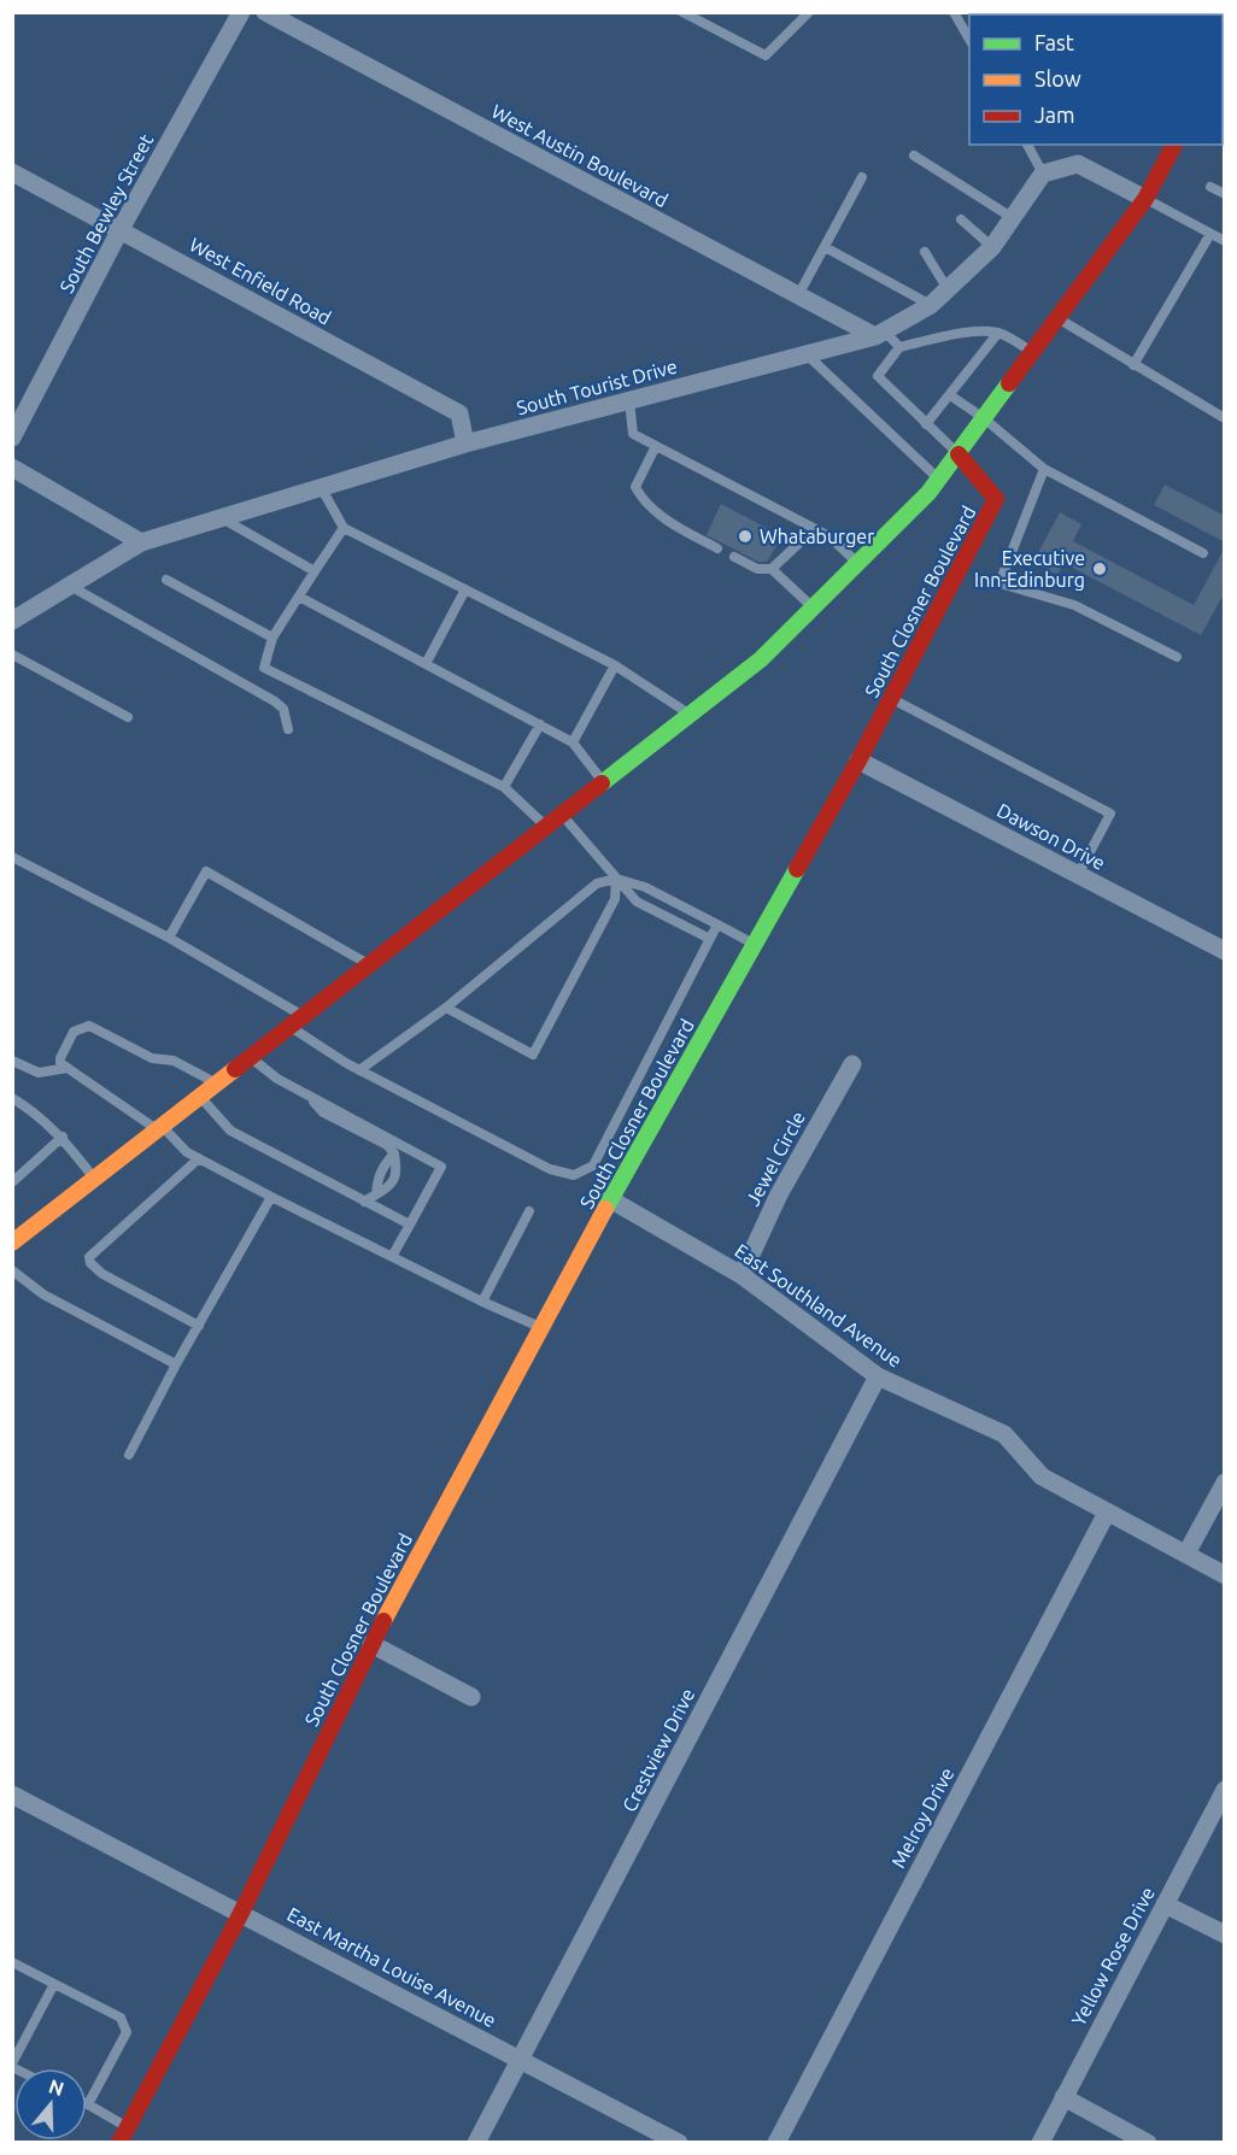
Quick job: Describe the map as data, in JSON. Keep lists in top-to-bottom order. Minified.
{"streets":{"street":["West Austin Boulevard","South Bewley Street","West Enfield Road","South Tourist Drive","South Closner Boulevard","Dawson Drive","Jewel Circle","East Southland Avenue","Crestview Drive","Melroy Drive","Yellow Rose Drive","East Martha Louise Avenue"]},"crossings":[["West Austin Boulevard","South Tourist Drive"],["South Bewley Street","West Enfield Road"],["West Enfield Road","South Tourist Drive"],["South Closner Boulevard","Dawson Drive"],["South Closner Boulevard","East Southland Avenue"],["South Closner Boulevard","East Martha Louise Avenue"],["Jewel Circle","East Southland Avenue"],["East Southland Avenue","Crestview Drive"],["East Southland Avenue","Melroy Drive"],["Crestview Drive","East Martha Louise Avenue"]],"places":["Whataburger","Executive Inn-Edinburg"],"legend":["Fast","Slow","Jam"],"north":"top"}
